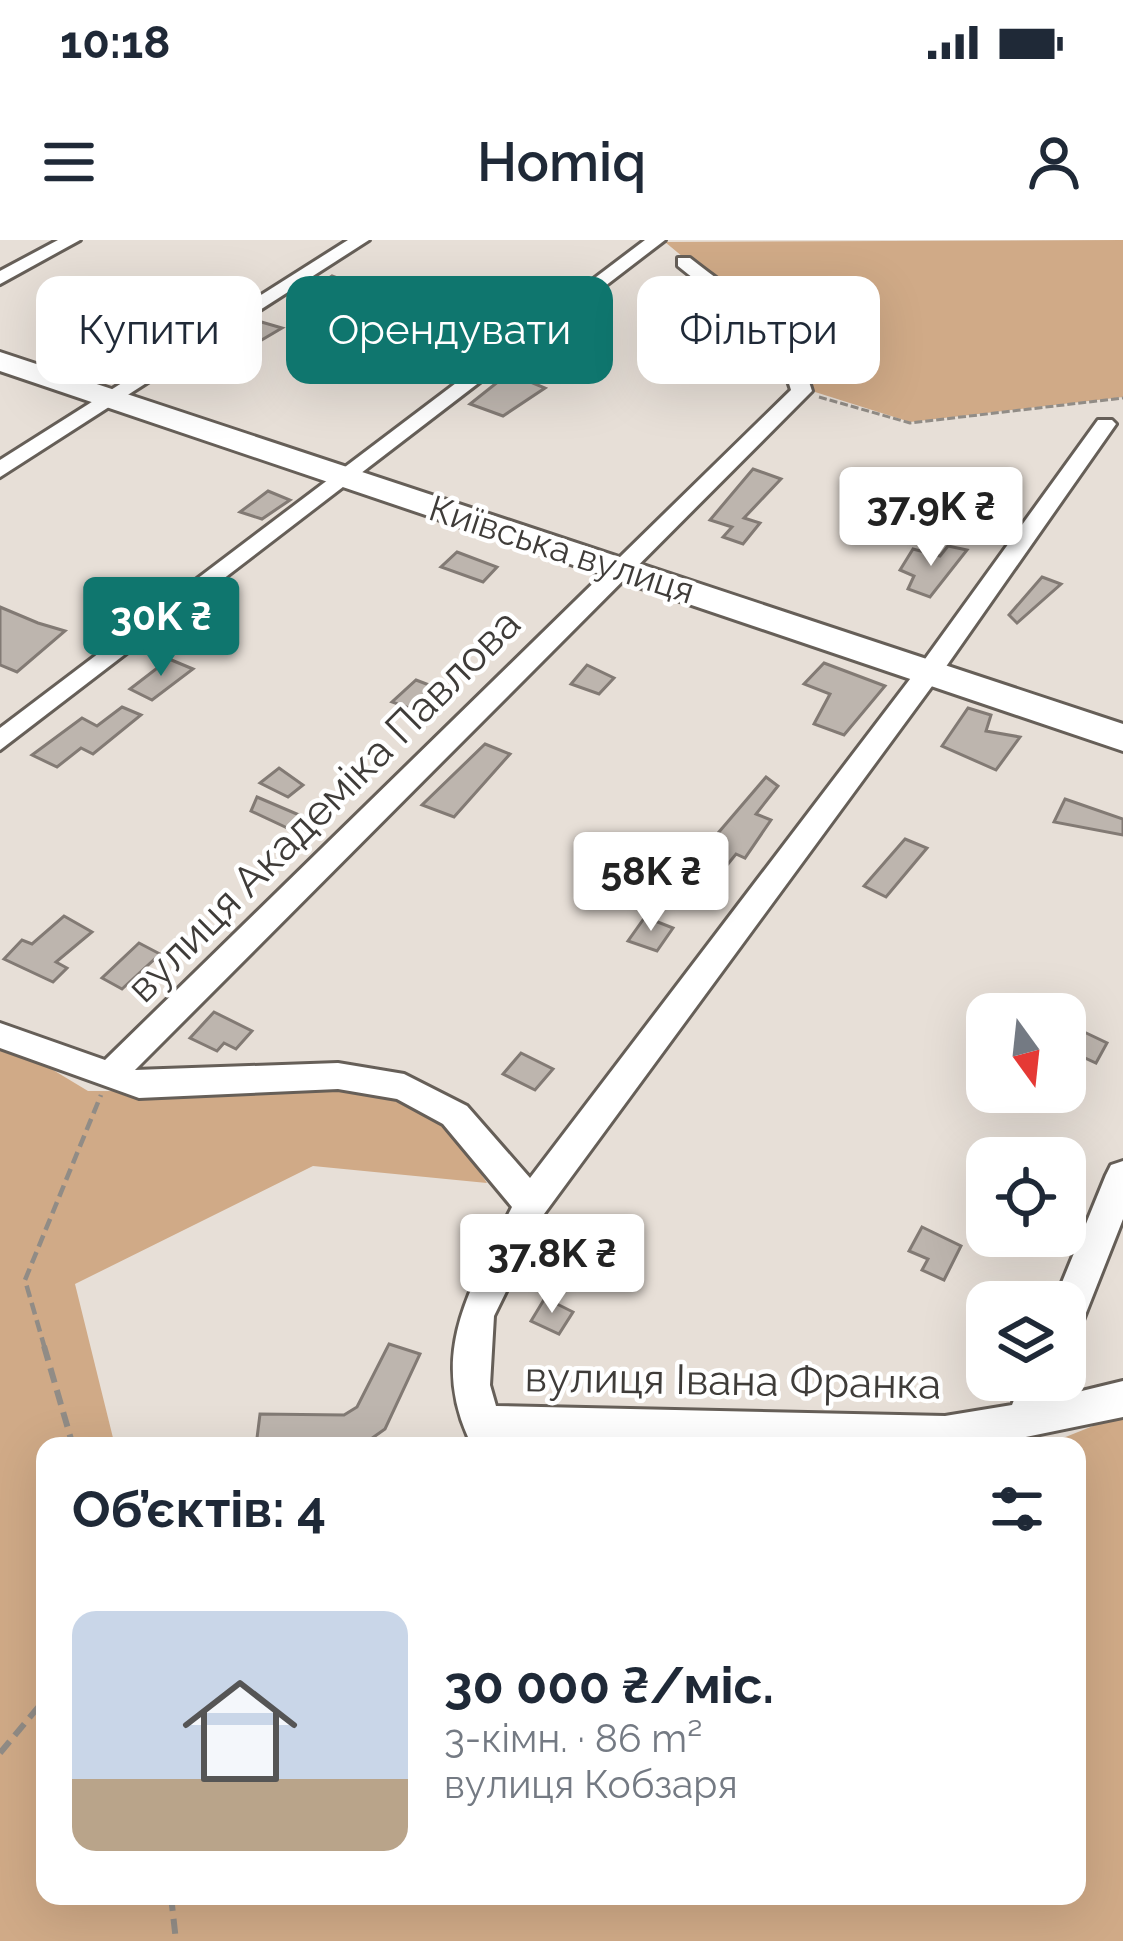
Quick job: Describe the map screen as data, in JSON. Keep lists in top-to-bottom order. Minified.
{"streets":{"highway":["Київська вулиця"],"street":["вулиця Академіка Павлова","вулиця Івана Франка"]},"crossings":[["Київська вулиця","вулиця Академіка Павлова"]],"north":"bottom","page":{"status":"10:18","header":"Homiq","chip":["Купити","Орендувати","Фільтри"],"price":["37.9K ₴","30K ₴","58K ₴","37.8K ₴"],"heading":"Об’єктів: 4","list":[{"name":"30 000 ₴/міс.","note":"3-кімн. · 86 m² · вулиця Кобзаря"}]}}
